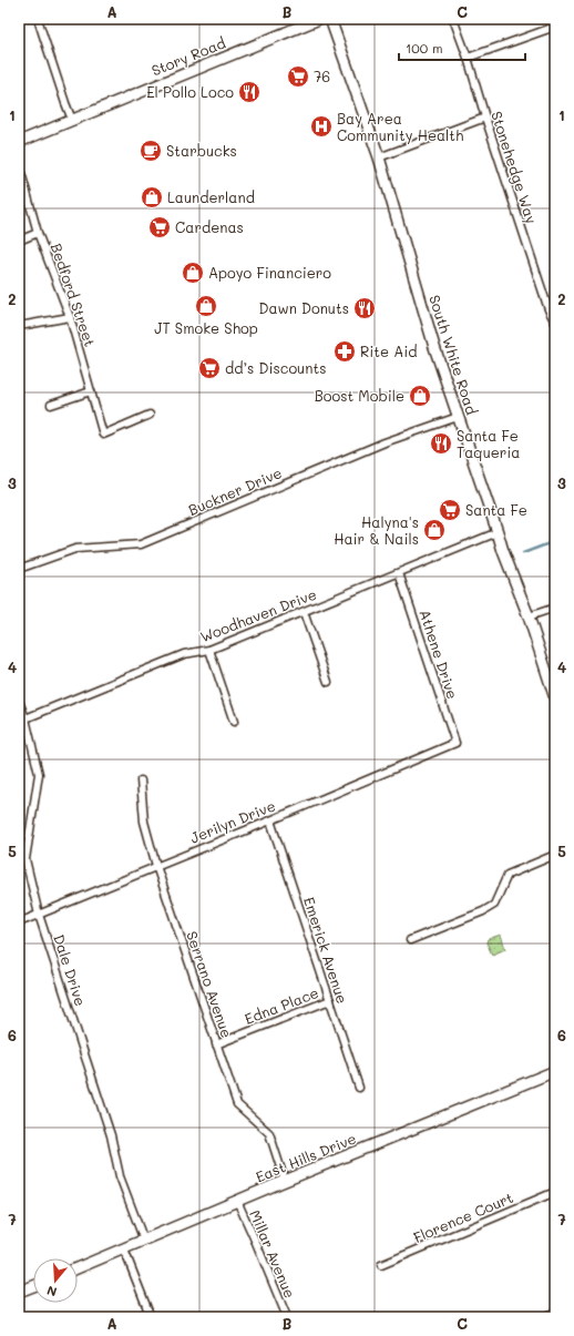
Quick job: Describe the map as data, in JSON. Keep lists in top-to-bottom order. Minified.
{"streets":{"street":["Story Road","Stonehedge Way","Bedford Street","South White Road","Buckner Drive","Woodhaven Drive","Athene Drive","Jerilyn Drive","Emerick Avenue","Dale Drive","Serrano Avenue","Edna Place","East Hills Drive","Florence Court","Millar Avenue"]},"crossings":[["South White Road","Buckner Drive"],["South White Road","Woodhaven Drive"],["Woodhaven Drive","Athene Drive"],["Woodhaven Drive","Dale Drive"],["Athene Drive","Jerilyn Drive"],["Jerilyn Drive","Emerick Avenue"],["Jerilyn Drive","Dale Drive"],["Jerilyn Drive","Serrano Avenue"],["Emerick Avenue","Edna Place"],["Dale Drive","East Hills Drive"],["Serrano Avenue","Edna Place"],["Serrano Avenue","East Hills Drive"],["East Hills Drive","Millar Avenue"]],"places":{"supermarket":["76","Cardenas","dd’s Discounts","Santa Fe"],"restaurant":["El Pollo Loco","Dawn Donuts","Santa Fe Taqueria"],"hospital":["Bay Area Community Health"],"cafe":["Starbucks"],"shop":["Launderland","Apoyo Financiero","JT Smoke Shop","Boost Mobile","Halyna's Hair & Nails"],"pharmacy":["Rite Aid"]},"scale_bar":"100 m","north":"bottom","grid":{"columns":["A","B","C"],"rows":["1","2","3","4","5","6","7"]}}
